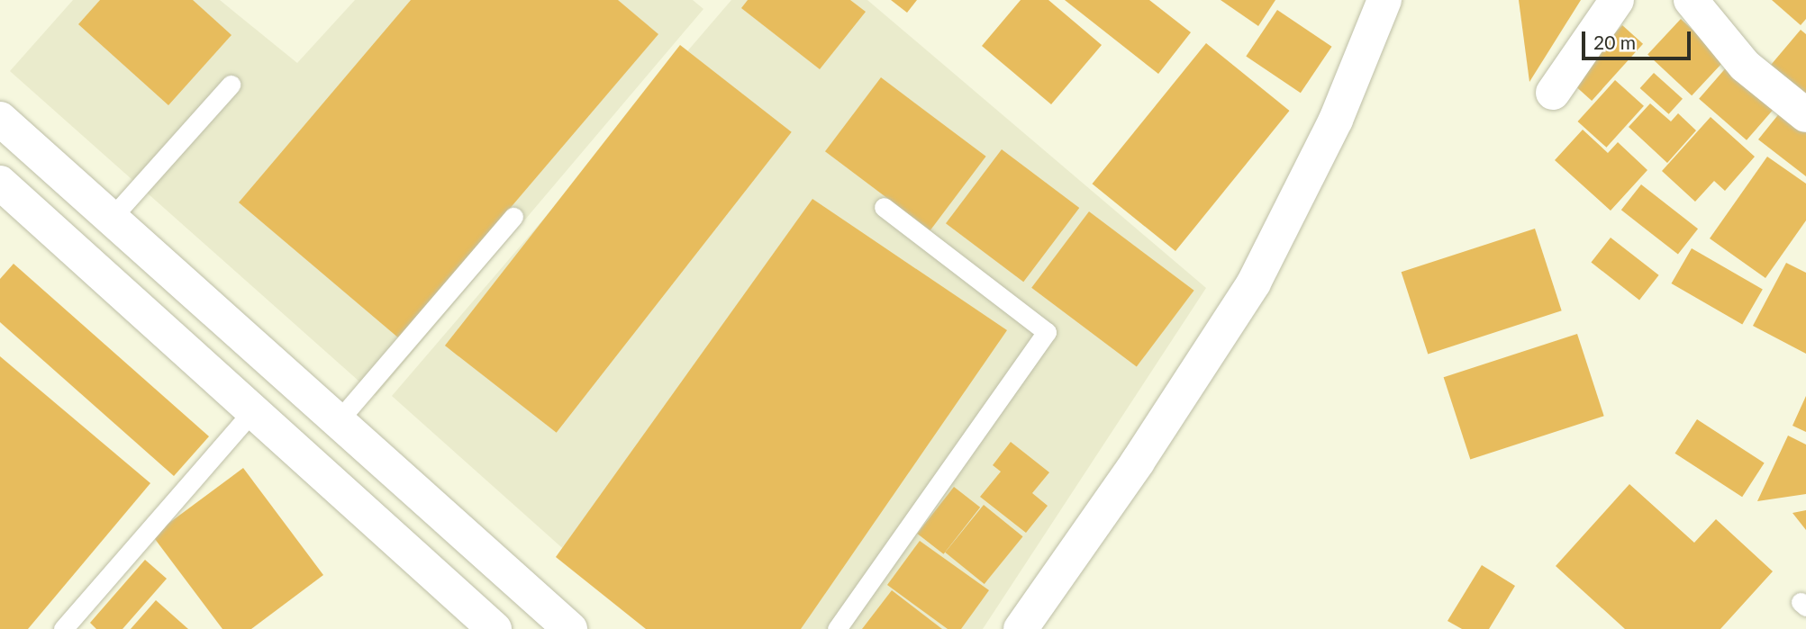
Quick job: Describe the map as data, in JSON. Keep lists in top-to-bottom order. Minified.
{"scale_bar":"20 m"}
